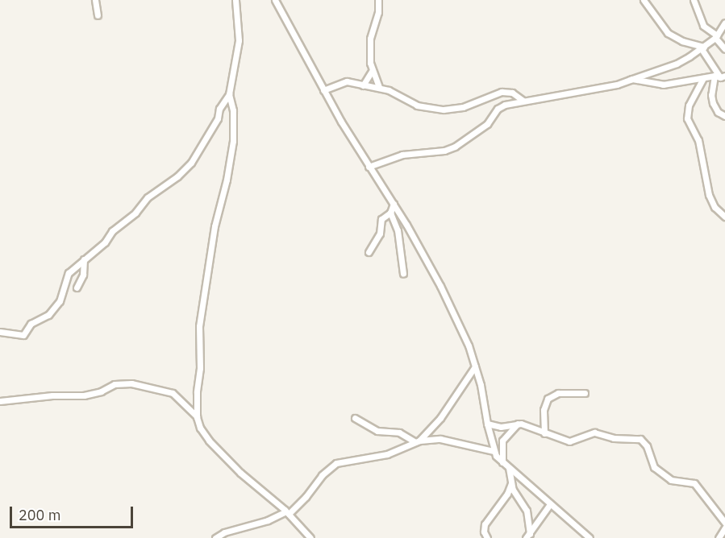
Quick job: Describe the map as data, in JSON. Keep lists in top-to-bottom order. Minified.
{"scale_bar":"200 m"}
